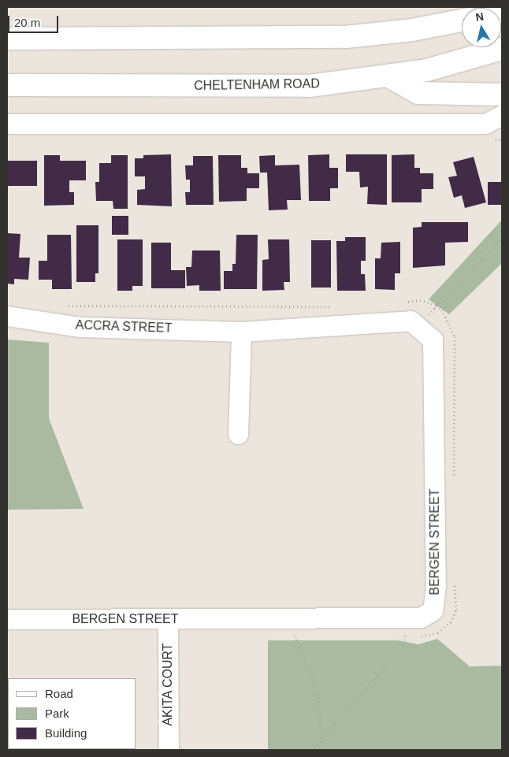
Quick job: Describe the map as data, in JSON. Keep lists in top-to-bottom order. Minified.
{"streets":{"main road":["CHELTENHAM ROAD"],"street":["ACCRA STREET","BERGEN STREET","AKITA COURT"]},"crossings":[["ACCRA STREET","BERGEN STREET"],["BERGEN STREET","AKITA COURT"]],"legend":["Road","Park","Building"],"scale_bar":"20 m","north":"top"}
